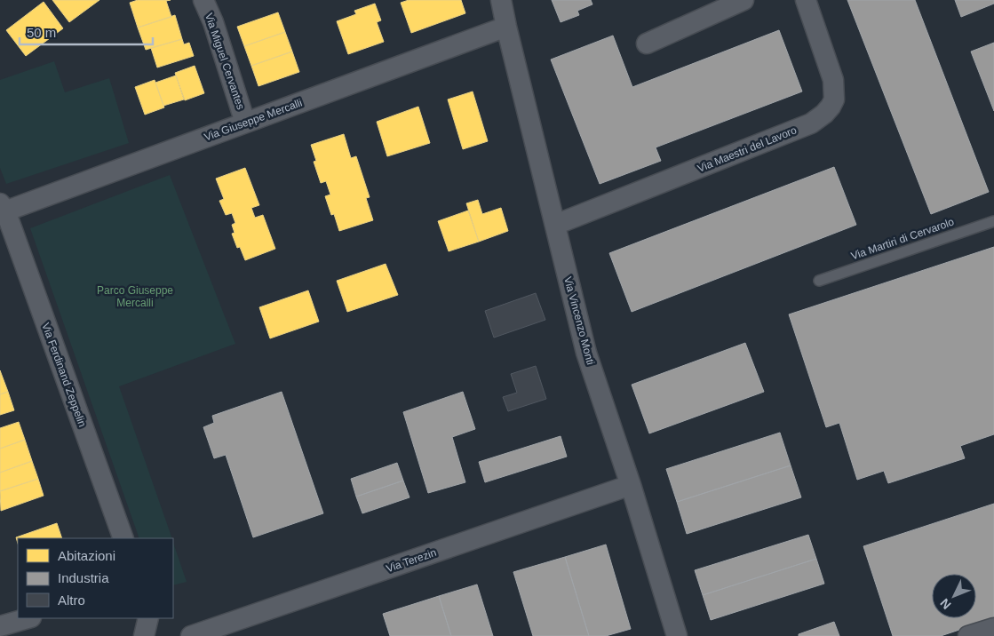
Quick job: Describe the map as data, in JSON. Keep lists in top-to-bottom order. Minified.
{"streets":{"street":["Via Miguel Cervantes","Via Giuseppe Mercalli","Via Maestri del Lavoro","Via Vincenzo Monti","Via Ferdinand Zeppelin","Via Terezin"],"lane":["Via Martiri di Cervarolo"]},"crossings":[["Via Miguel Cervantes","Via Giuseppe Mercalli"],["Via Giuseppe Mercalli","Via Vincenzo Monti"],["Via Giuseppe Mercalli","Via Ferdinand Zeppelin"],["Via Maestri del Lavoro","Via Vincenzo Monti"],["Via Vincenzo Monti","Via Terezin"]],"parks":["Parco Giuseppe Mercalli"],"legend":["Abitazioni","Industria","Altro"],"scale_bar":"50 m","north":"bottom left"}
